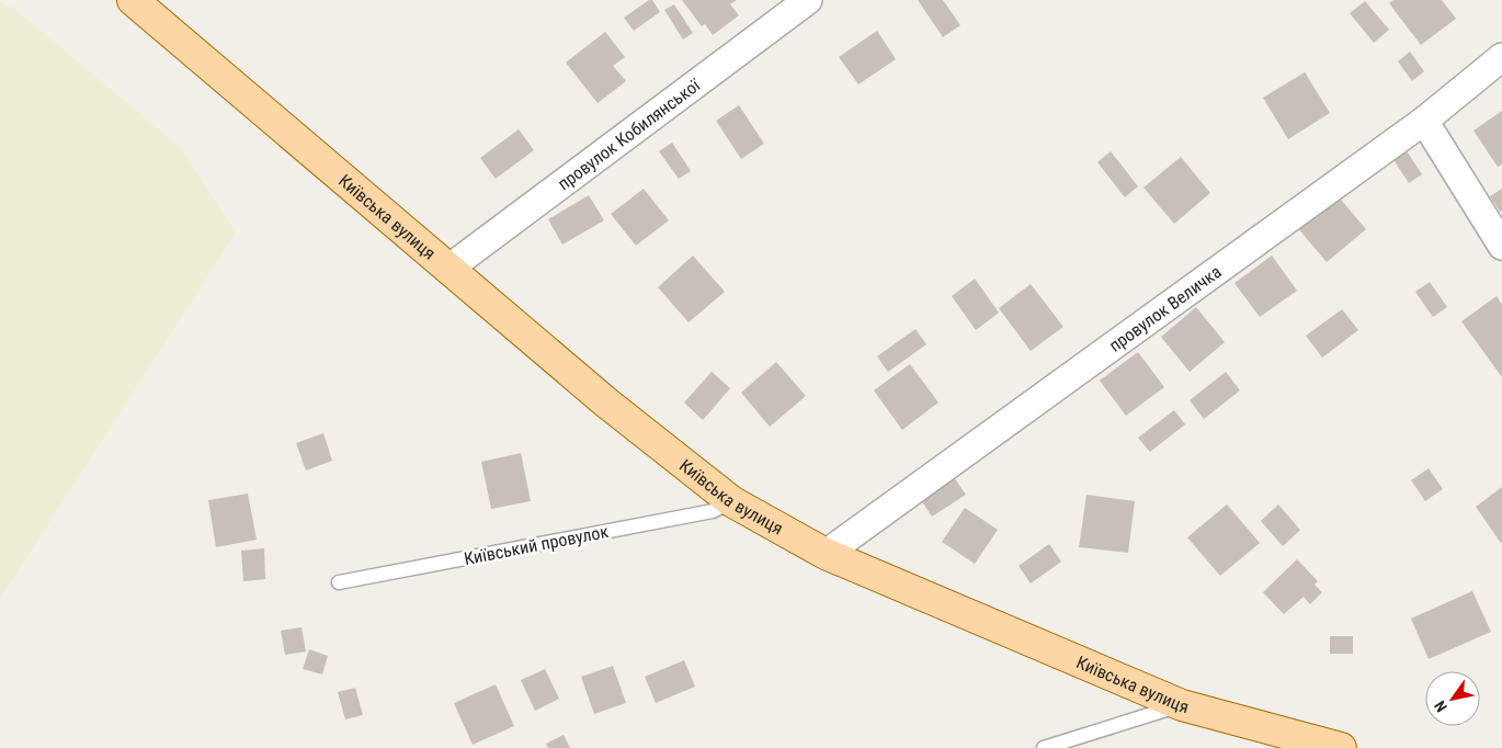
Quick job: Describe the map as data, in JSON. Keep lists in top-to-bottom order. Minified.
{"streets":{"main road":["Київська вулиця"],"street":["провулок Кобилянської","провулок Величка"],"lane":["Київський провулок"]},"crossings":[["провулок Кобилянської","Київська вулиця"],["Київська вулиця","провулок Величка"],["Київська вулиця","Київський провулок"]],"north":"bottom left"}
